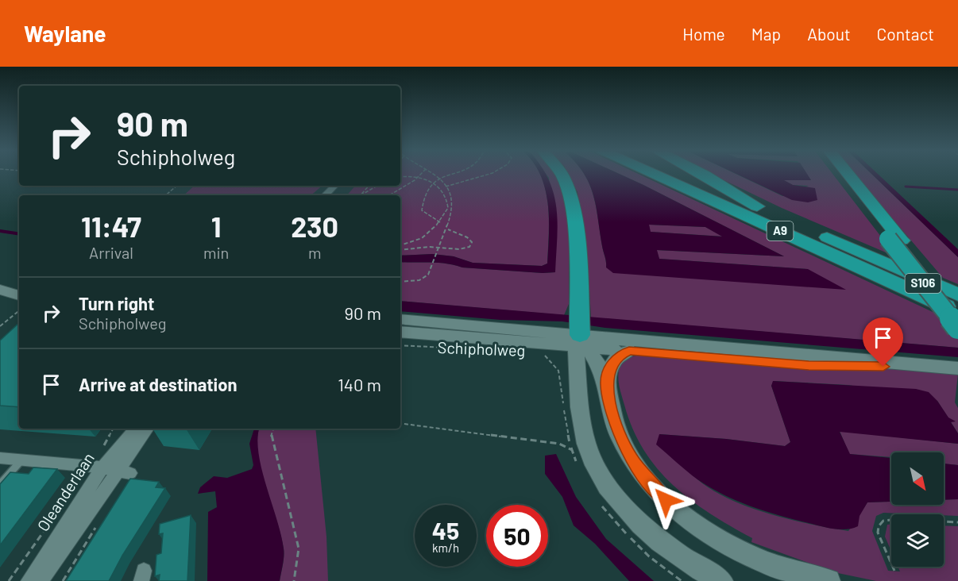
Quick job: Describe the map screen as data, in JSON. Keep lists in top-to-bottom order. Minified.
{"streets":{"highway":["A9","S106"],"main road":["Schipholweg"],"street":["Oleanderlaan"]},"crossings":[["A9","S106"]],"north":"bottom right","page":{"header":"Waylane","nav":["Home","Map","About","Contact"],"turn":["90 m","Schipholweg"],"eta":["11:47","Arrival","1","min","230","m"],"list":[{"name":"Turn right","note":"Schipholweg","value":"90 m"},{"name":"Arrive at destination","value":"140 m"}],"speed":"45 km/h","limit":"50"}}
